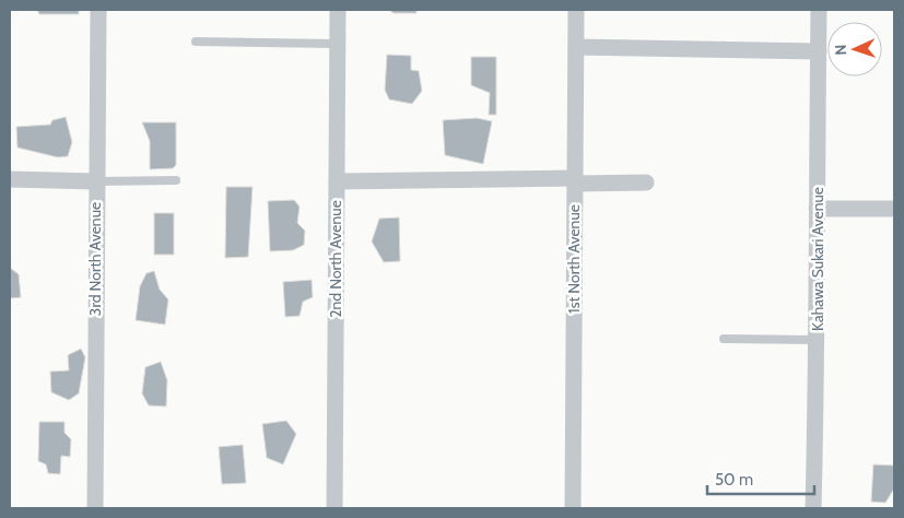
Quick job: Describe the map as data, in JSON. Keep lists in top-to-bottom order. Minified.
{"streets":{"street":["3rd North Avenue","2nd North Avenue","1st North Avenue","Kahawa Sukari Avenue"]},"scale_bar":"50 m","north":"left"}
